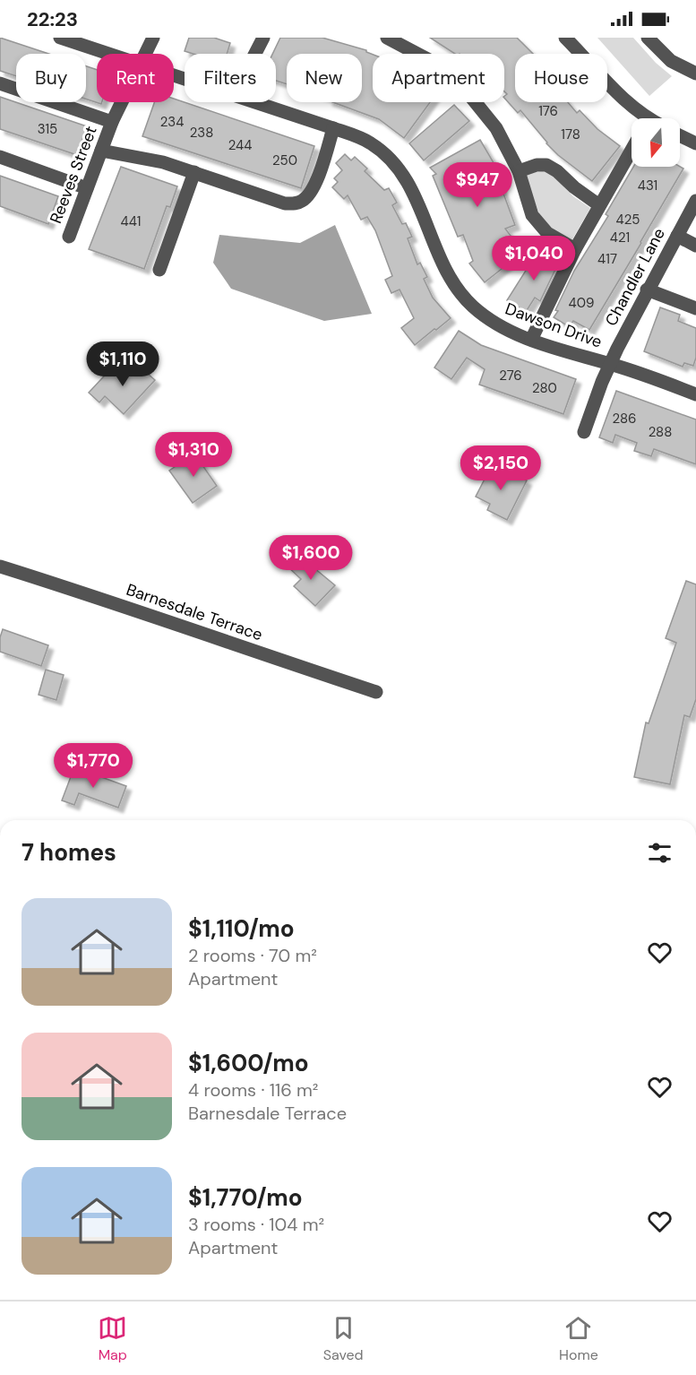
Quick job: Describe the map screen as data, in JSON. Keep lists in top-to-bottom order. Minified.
{"streets":{"street":["Reeves Street","Chandler Lane","Dawson Drive","Barnesdale Terrace"]},"crossings":[["Chandler Lane","Dawson Drive"]],"house_numbers":["176","234","315","238","178","244","250","431","425","441","421","417","409","276","280","286","288"],"north":"bottom","page":{"status":"22:23","chip":["Buy","Rent","Filters","New","Apartment","House"],"price":["$947","$1,040","$1,110","$1,310","$2,150","$1,600","$1,770"],"heading":"7 homes","list":[{"name":"$1,110/mo","note":"2 rooms · 70 m² · Apartment"},{"name":"$1,600/mo","note":"4 rooms · 116 m² · Barnesdale Terrace"},{"name":"$1,770/mo","note":"3 rooms · 104 m² · Apartment"}],"tabs":["Map","Saved","Home"]}}
